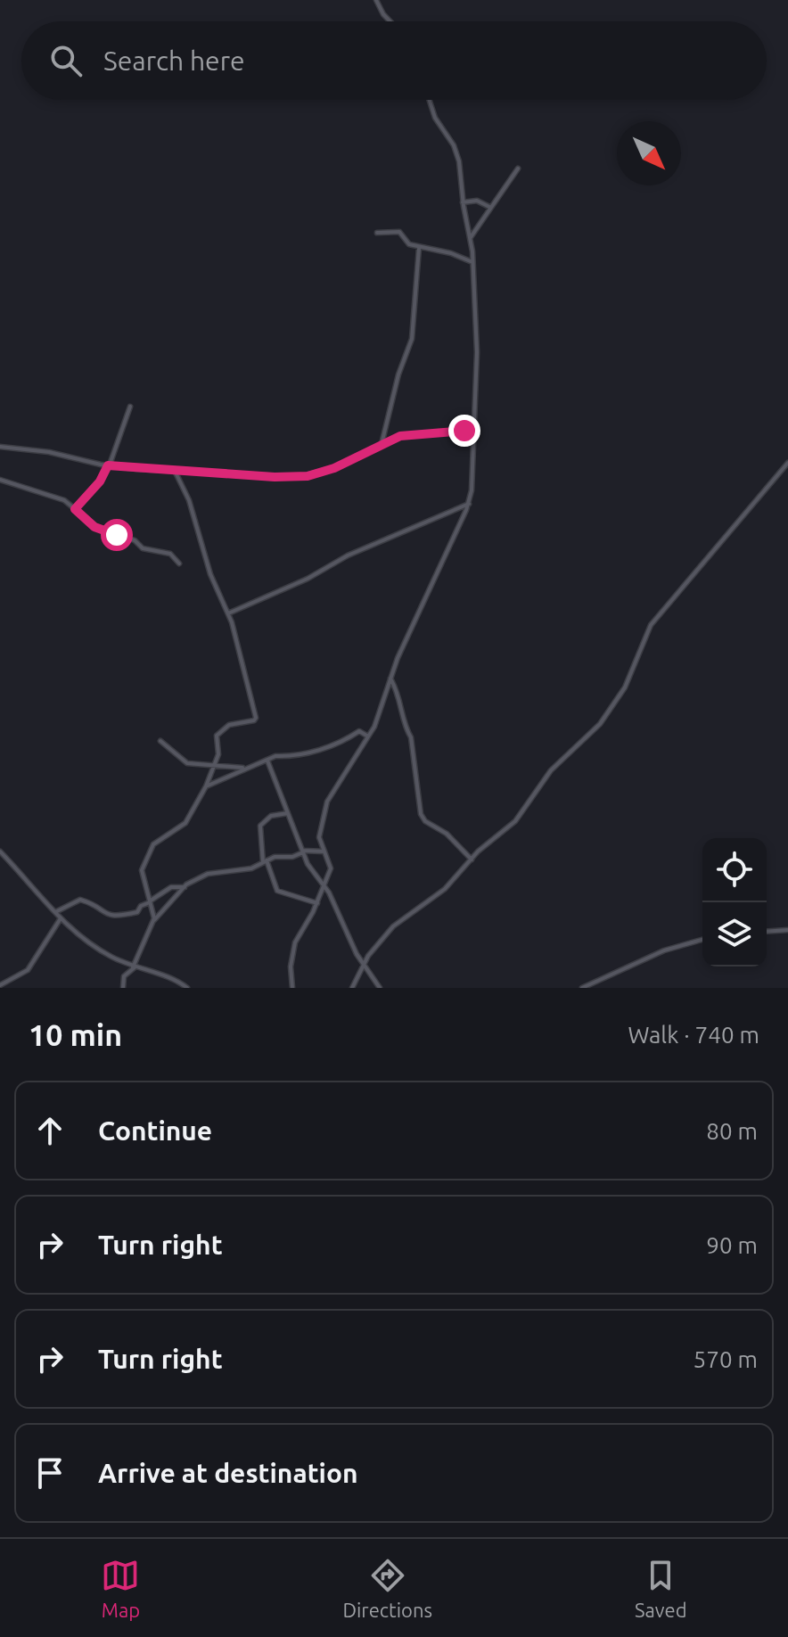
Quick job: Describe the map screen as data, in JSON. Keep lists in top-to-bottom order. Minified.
{"north":"bottom right","page":{"search":"Search here","heading":["10 min","Walk · 740 m"],"list":[["Continue","80 m"],["Turn right","90 m"],["Turn right","570 m"],"Arrive at destination"],"nav":["Map","Directions","Saved"]}}
